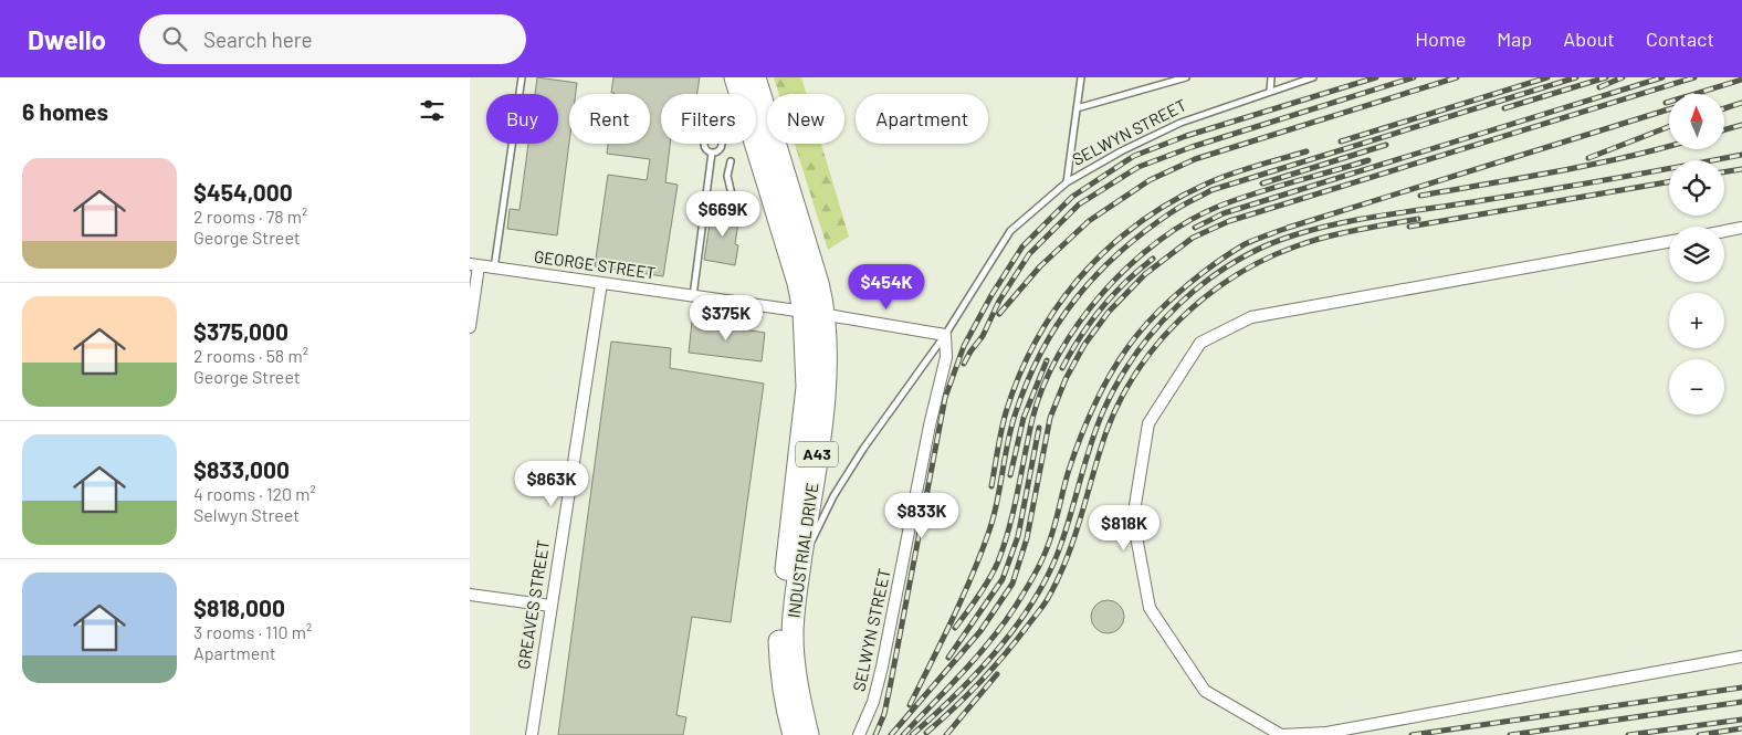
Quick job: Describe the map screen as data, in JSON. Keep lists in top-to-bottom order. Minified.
{"streets":{"highway":["A43","INDUSTRIAL DRIVE"],"street":["SELWYN STREET","GEORGE STREET","GREAVES STREET"]},"crossings":[["SELWYN STREET","GEORGE STREET"],["GEORGE STREET","INDUSTRIAL DRIVE"],["GEORGE STREET","GREAVES STREET"]],"north":"top","page":{"header":"Dwello","search":"Search here","nav":["Home","Map","About","Contact"],"heading":"6 homes","map_buttons":["+","−"],"chip":["Buy","Rent","Filters","New","Apartment"],"list":[{"name":"$454,000","note":"2 rooms · 78 m² · George Street"},{"name":"$375,000","note":"2 rooms · 58 m² · George Street"},{"name":"$833,000","note":"4 rooms · 120 m² · Selwyn Street"},{"name":"$818,000","note":"3 rooms · 110 m² · Apartment"}],"price":["$669K","$454K","$375K","$863K","$833K","$818K"]}}
